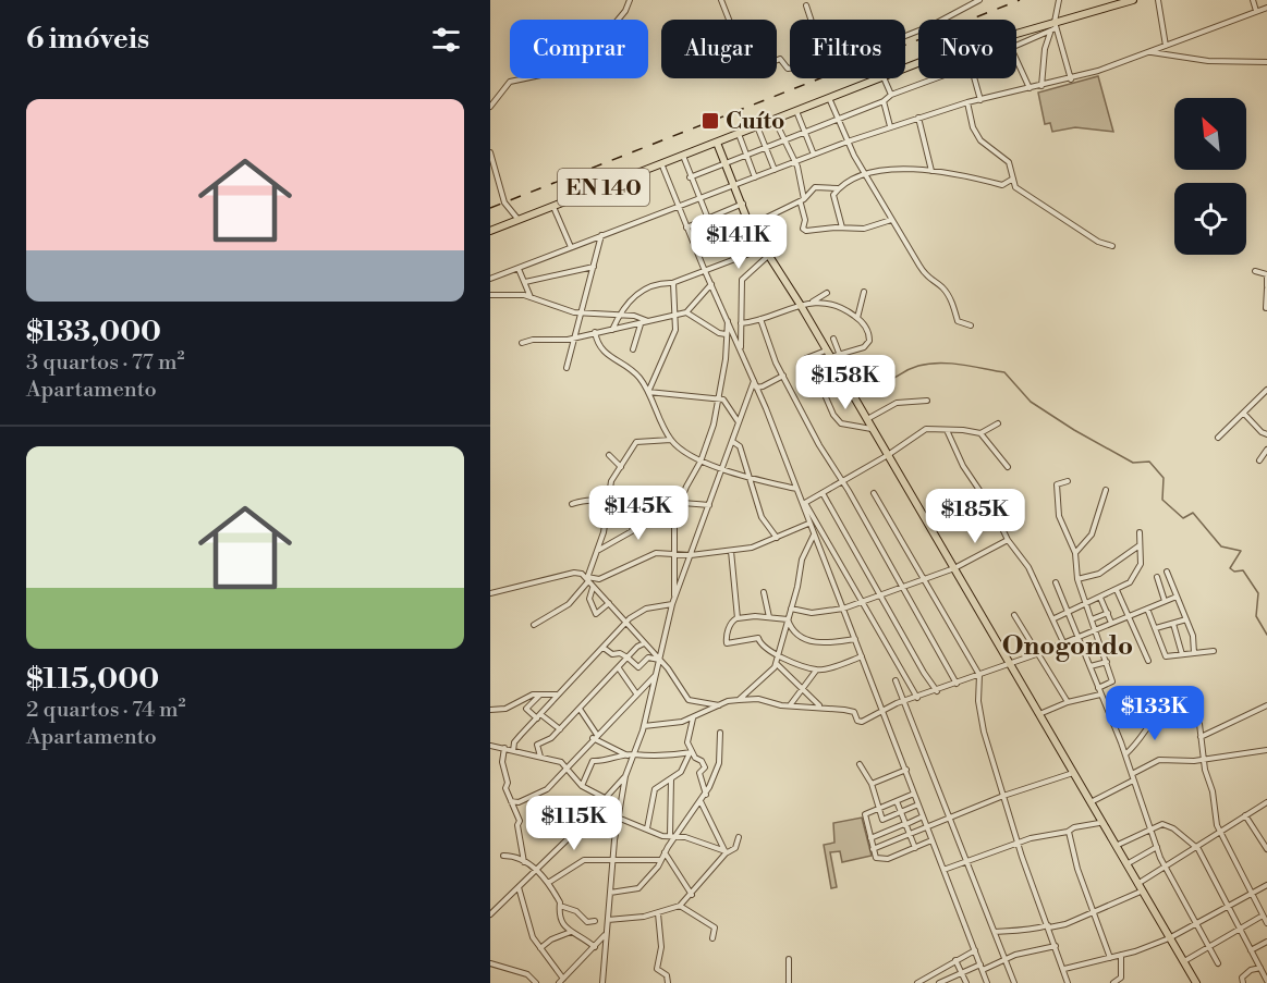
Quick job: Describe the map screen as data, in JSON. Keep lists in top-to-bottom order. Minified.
{"streets":{"main road":["EN 140"]},"districts":["Onogondo"],"places":{"transit":["Cuíto"]},"north":"top left","page":{"heading":"6 imóveis","chip":["Comprar","Alugar","Filtros","Novo"],"list":[{"name":"$133,000","note":"3 quartos · 77 m² · Apartamento"},{"name":"$115,000","note":"2 quartos · 74 m² · Apartamento"}],"price":["$141K","$158K","$145K","$185K","$133K","$115K"]}}
